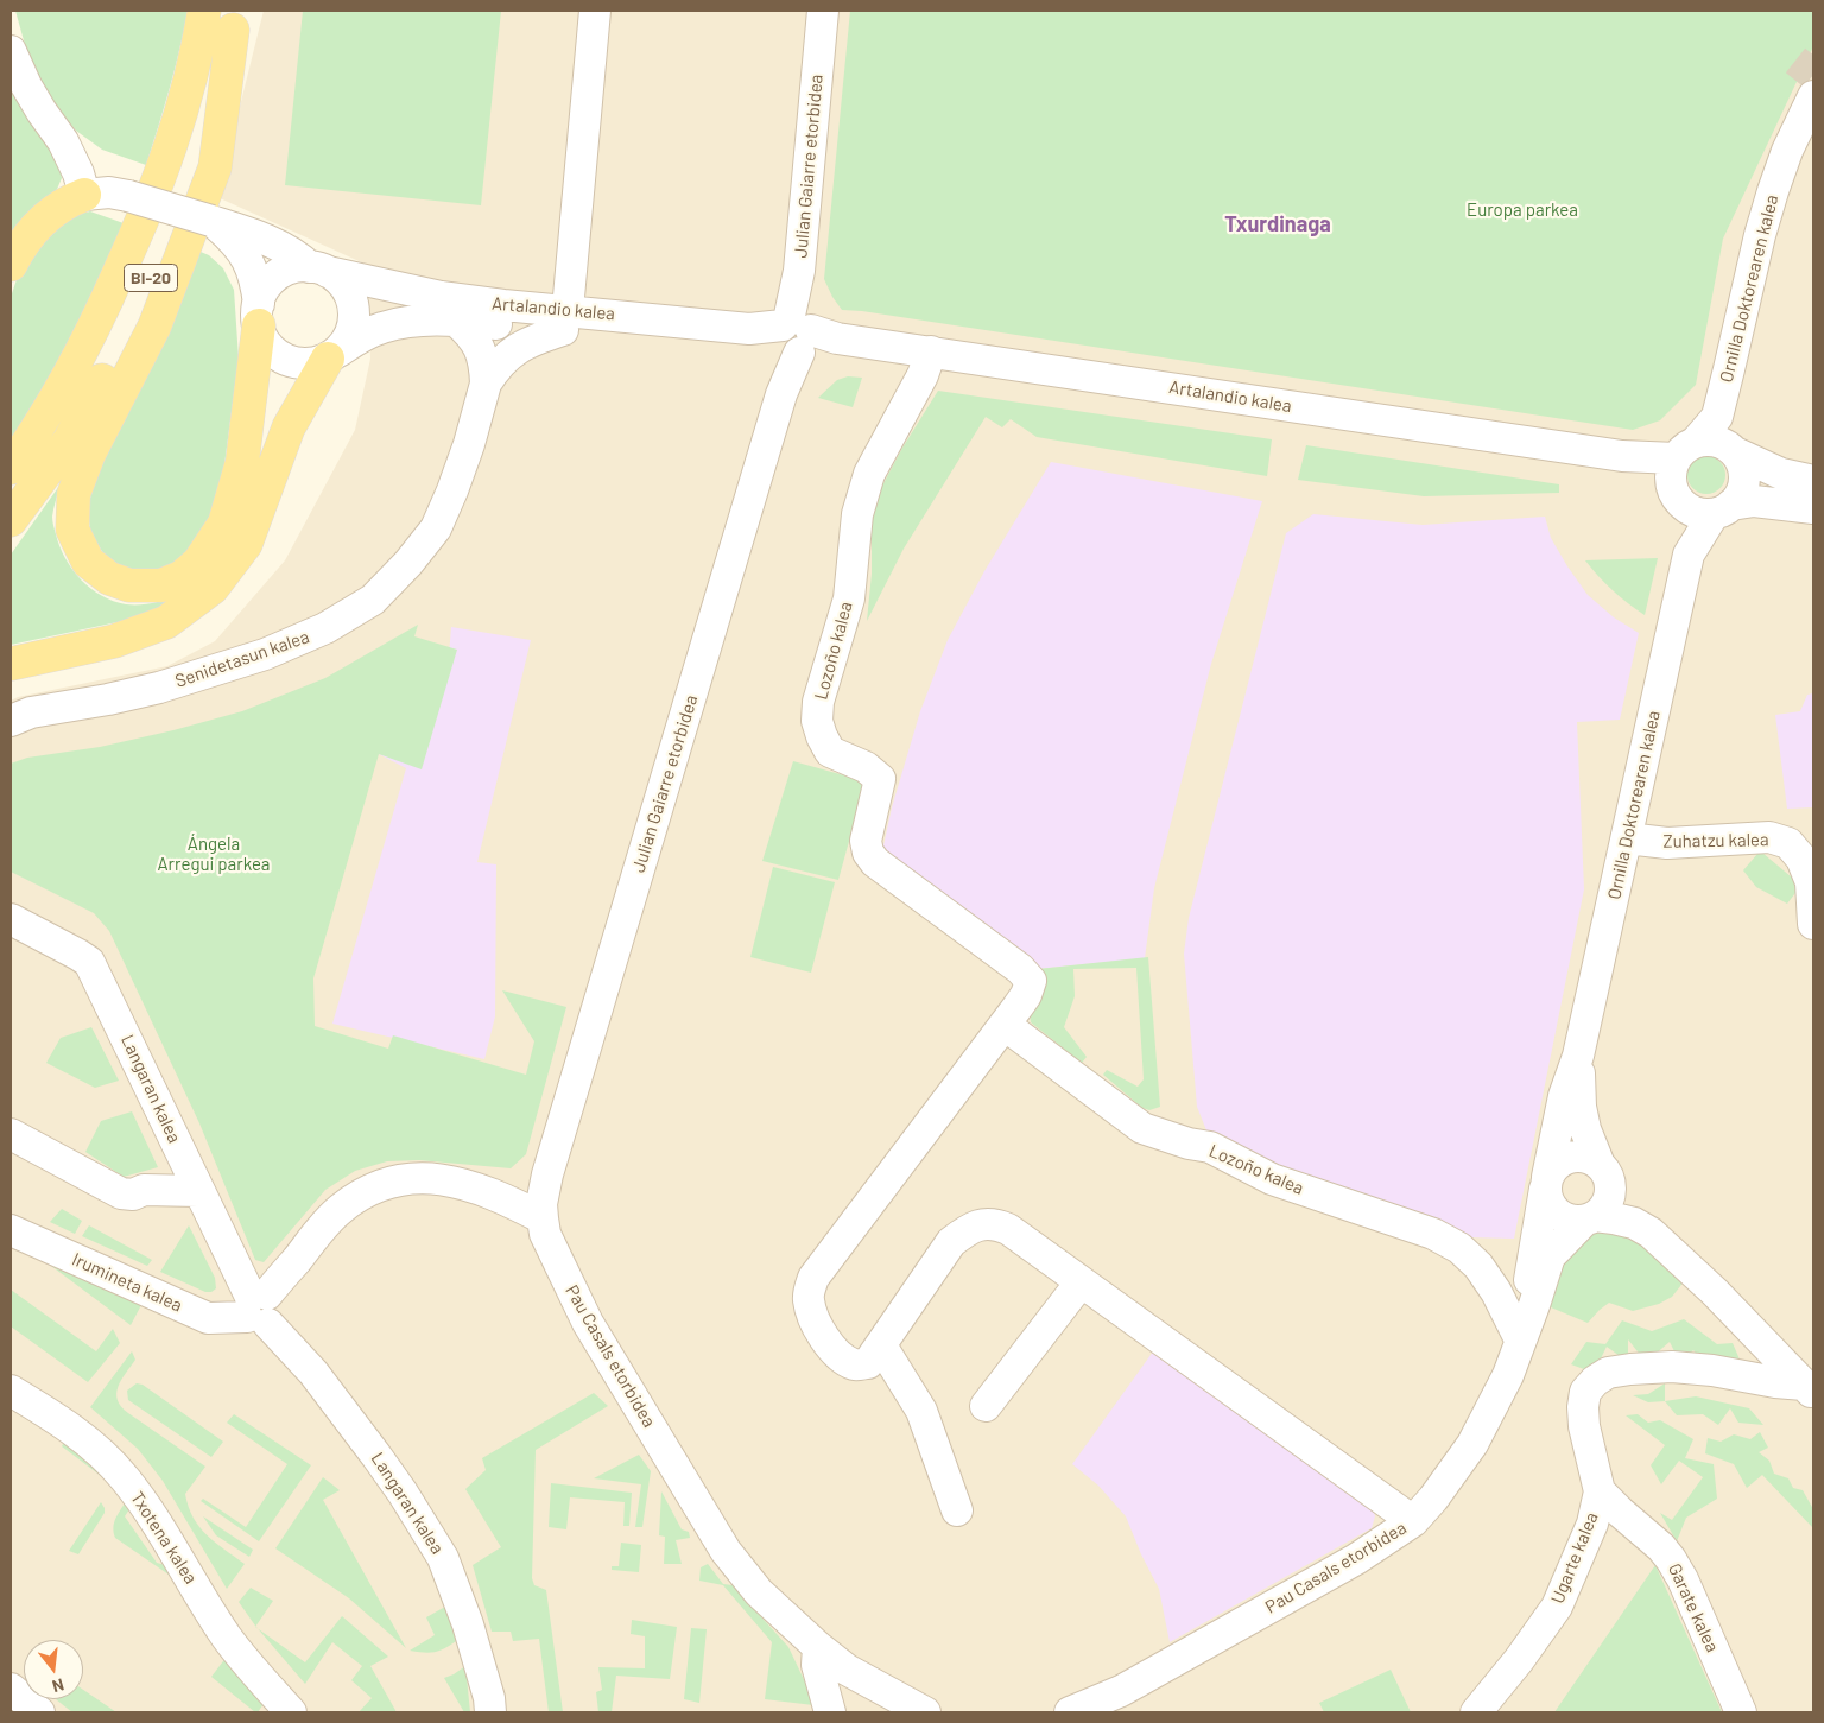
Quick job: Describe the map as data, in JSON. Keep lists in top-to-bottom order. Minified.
{"streets":{"main road":["BI-20"],"street":["Julian Gaiarre etorbidea","Ornilla Doktorearen kalea","Artalandio kalea","Lozoño kalea","Senidetasun kalea","Zuhatzu kalea","Langaran kalea","Irumineta kalea","Pau Casals etorbidea","Txotena kalea","Ugarte kalea","Garate kalea"]},"crossings":[["Julian Gaiarre etorbidea","Artalandio kalea"],["Julian Gaiarre etorbidea","Pau Casals etorbidea"],["Ornilla Doktorearen kalea","Artalandio kalea"],["Ornilla Doktorearen kalea","Zuhatzu kalea"],["Ornilla Doktorearen kalea","Pau Casals etorbidea"],["Artalandio kalea","Lozoño kalea"],["Artalandio kalea","Senidetasun kalea"],["Lozoño kalea","Pau Casals etorbidea"],["Langaran kalea","Irumineta kalea"],["Ugarte kalea","Garate kalea"]],"districts":["Txurdinaga"],"parks":["Europa parkea","Ángela Arregui parkea"],"north":"bottom"}
